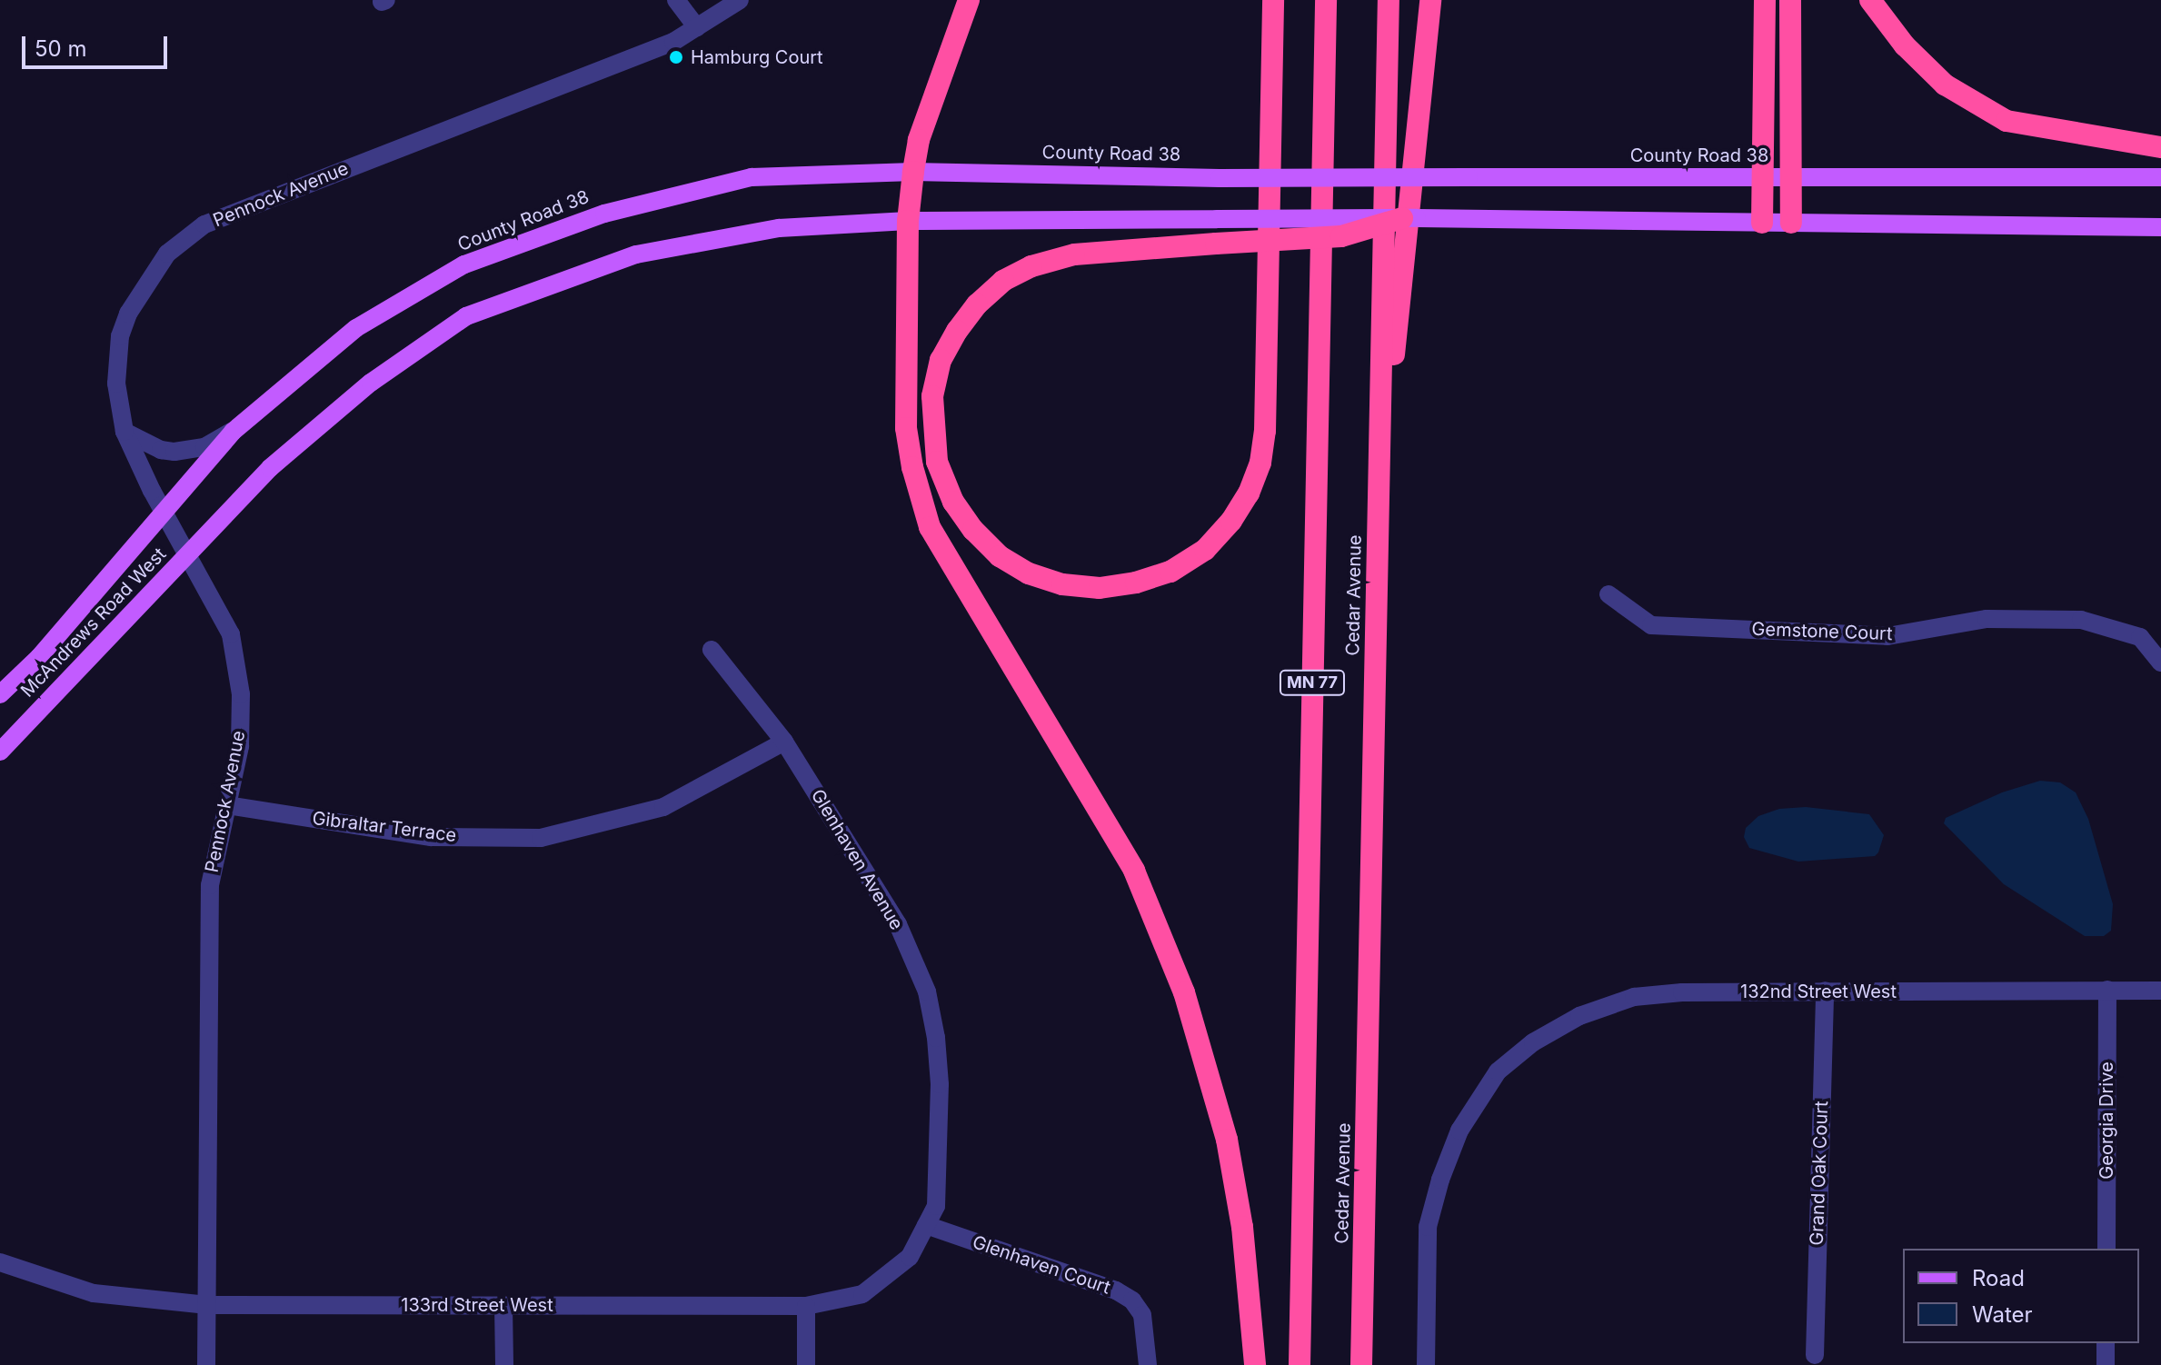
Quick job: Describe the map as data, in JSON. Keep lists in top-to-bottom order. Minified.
{"streets":{"highway":["Cedar Avenue","MN 77"],"main road":["County Road 38","McAndrews Road West"],"street":["Pennock Avenue","Gemstone Court","Gibraltar Terrace","Glenhaven Avenue","132nd Street West","Georgia Drive","Grand Oak Court","Glenhaven Court","133rd Street West"]},"crossings":[["County Road 38","Pennock Avenue"],["County Road 38","McAndrews Road West"],["Pennock Avenue","McAndrews Road West"],["Pennock Avenue","Gibraltar Terrace"],["Pennock Avenue","133rd Street West"],["Gibraltar Terrace","Glenhaven Avenue"],["Glenhaven Avenue","Glenhaven Court"],["Glenhaven Avenue","133rd Street West"],["132nd Street West","Georgia Drive"],["132nd Street West","Grand Oak Court"],["Glenhaven Court","133rd Street West"]],"places":["Hamburg Court"],"legend":["Road","Water"],"scale_bar":"50 m"}
